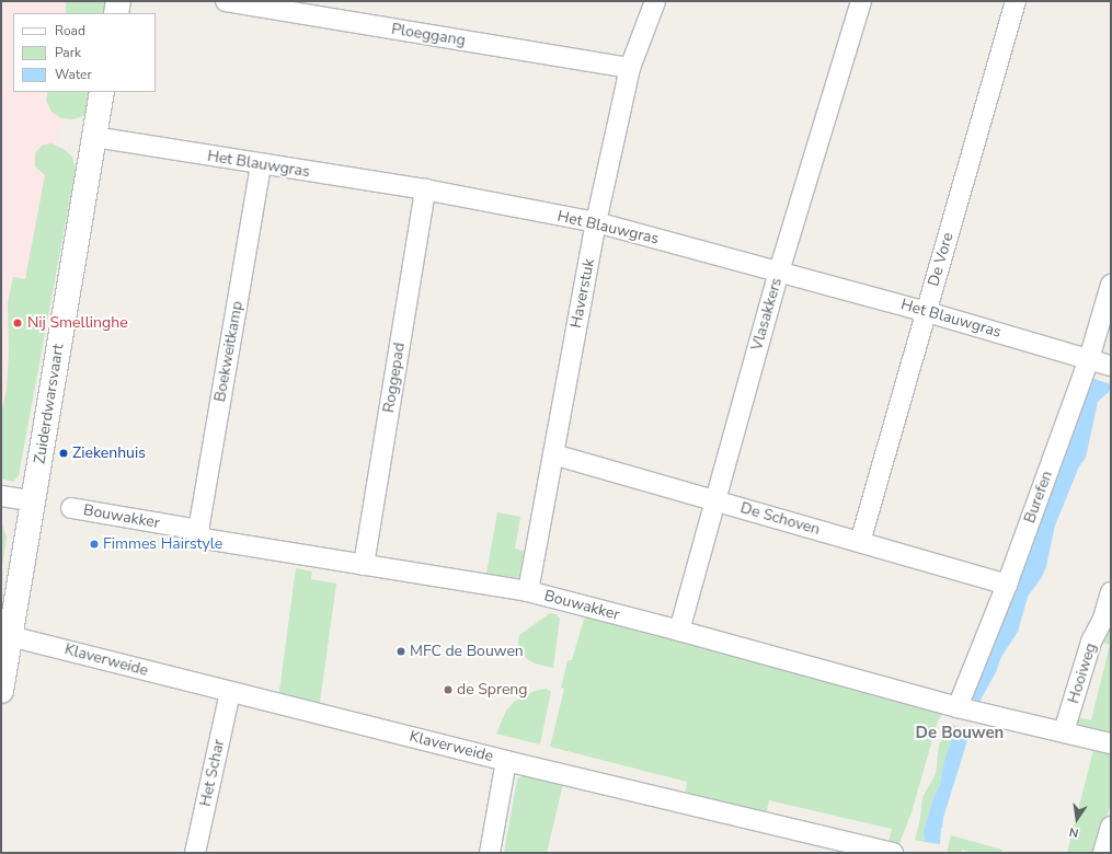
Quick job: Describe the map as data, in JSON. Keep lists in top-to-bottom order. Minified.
{"streets":{"street":["Ploeggang","Het Blauwgras","De Vore","Haverstuk","Vlasakkers","Boekweitkamp","Roggepad","Zuiderdwarsvaart","Burefen","Bouwakker","De Schoven","Klaverweide","Hooiweg","Het Schar"]},"crossings":[["Ploeggang","Haverstuk"],["Het Blauwgras","De Vore"],["Het Blauwgras","Haverstuk"],["Het Blauwgras","Vlasakkers"],["Het Blauwgras","Boekweitkamp"],["Het Blauwgras","Roggepad"],["Het Blauwgras","Zuiderdwarsvaart"],["Het Blauwgras","Burefen"],["De Vore","De Schoven"],["Haverstuk","Bouwakker"],["Haverstuk","De Schoven"],["Vlasakkers","Bouwakker"],["Vlasakkers","De Schoven"],["Boekweitkamp","Bouwakker"],["Roggepad","Bouwakker"],["Zuiderdwarsvaart","Klaverweide"],["Burefen","Bouwakker"],["Burefen","De Schoven"],["Klaverweide","Het Schar"]],"districts":["De Bouwen"],"places":["Nij Smellinghe","Ziekenhuis","Fimmes Hairstyle","MFC de Bouwen","de Spreng"],"legend":["Road","Park","Water"],"north":"bottom"}
